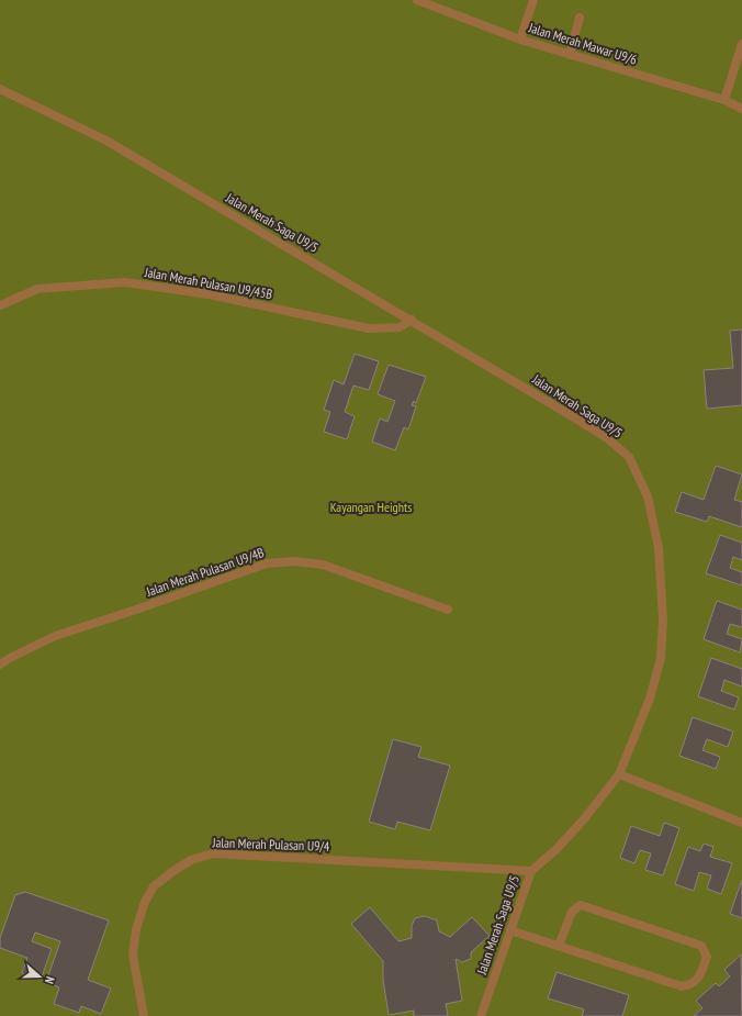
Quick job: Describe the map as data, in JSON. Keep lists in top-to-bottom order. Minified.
{"streets":{"street":["Jalan Merah Mawar U9/6","Jalan Merah Saga U9/5","Jalan Merah Pulasan U9/45B","Jalan Merah Pulasan U9/4B","Jalan Merah Pulasan U9/4"]},"crossings":[["Jalan Merah Saga U9/5","Jalan Merah Pulasan U9/45B"],["Jalan Merah Saga U9/5","Jalan Merah Pulasan U9/4"]],"parks":["Kayangan Heights"],"north":"right"}
